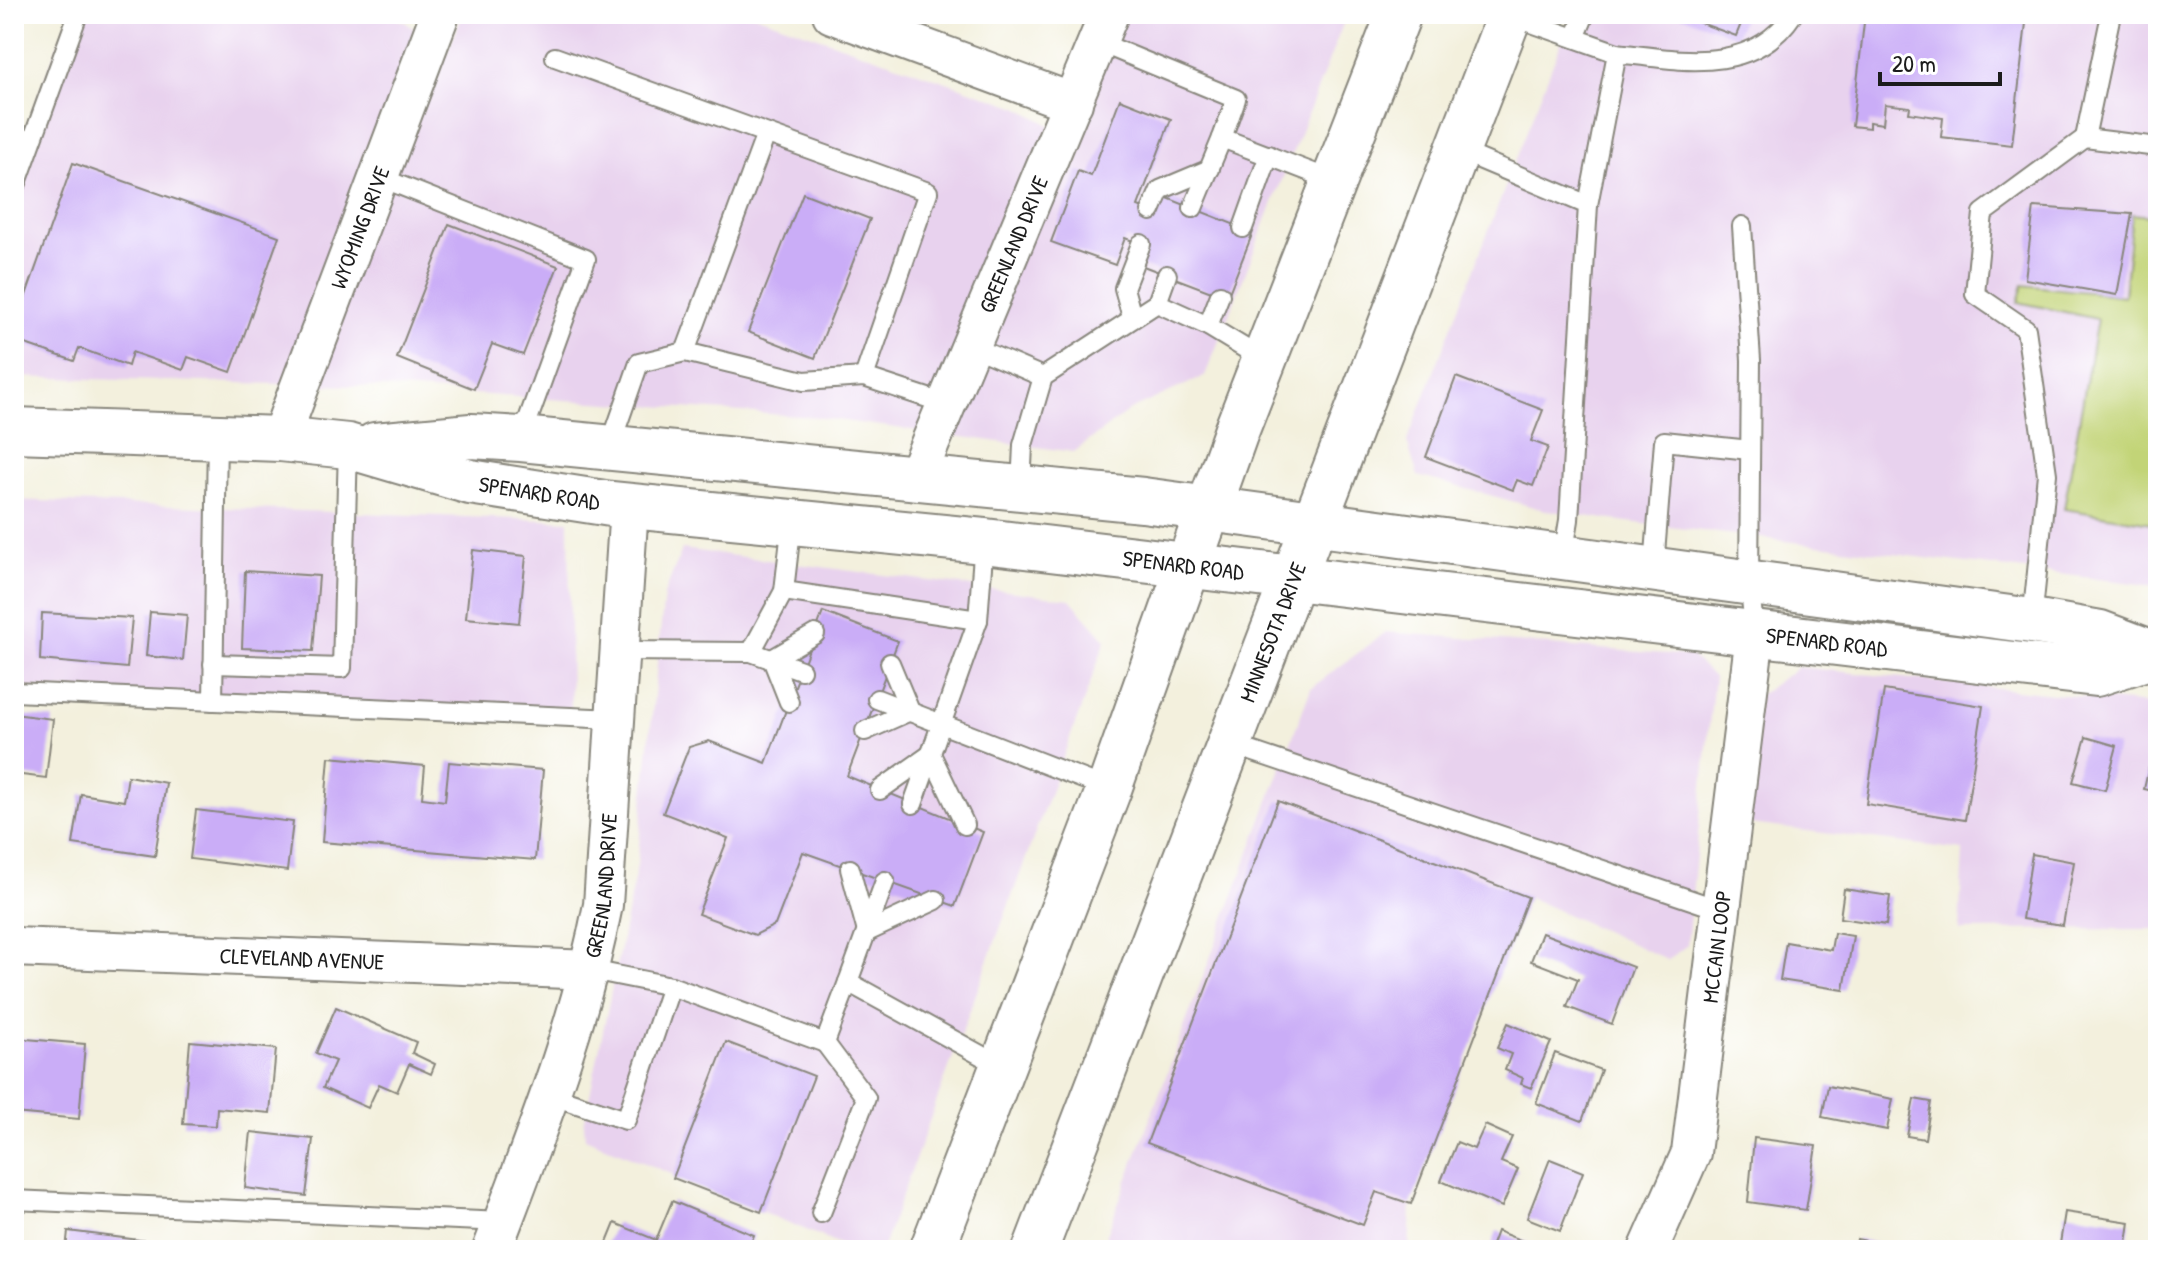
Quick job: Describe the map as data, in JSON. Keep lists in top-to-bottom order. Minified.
{"streets":{"main road":["SPENARD ROAD","MINNESOTA DRIVE"],"street":["WYOMING DRIVE","GREENLAND DRIVE","MCCAIN LOOP","CLEVELAND AVENUE"]},"crossings":[["WYOMING DRIVE","SPENARD ROAD"],["GREENLAND DRIVE","SPENARD ROAD"],["GREENLAND DRIVE","CLEVELAND AVENUE"],["SPENARD ROAD","MINNESOTA DRIVE"],["SPENARD ROAD","MCCAIN LOOP"]],"scale_bar":"20 m"}
